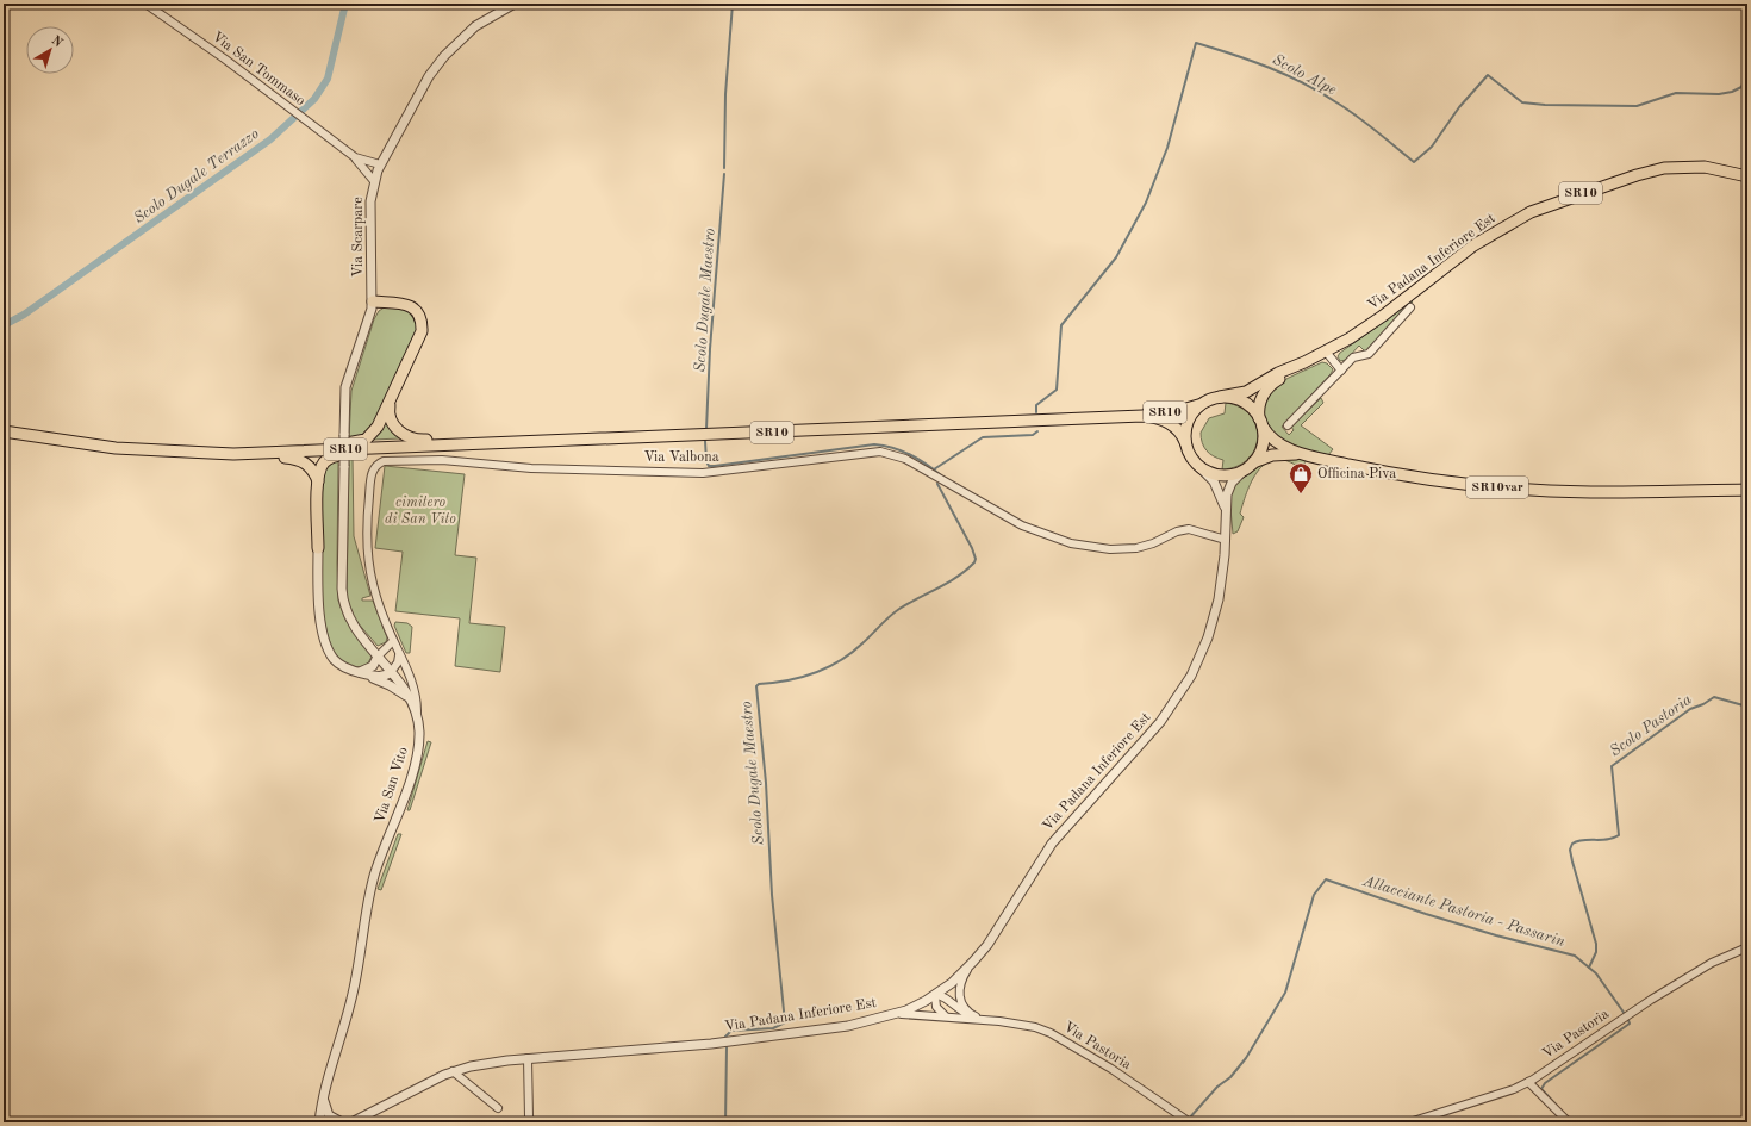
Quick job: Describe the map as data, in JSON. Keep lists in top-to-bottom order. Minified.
{"streets":{"main road":["SR10","Via Padana Inferiore Est","SR10var"],"street":["Via San Tommaso","Via Scarpare","Via Valbona","Via San Vito","Via Pastoria"]},"crossings":[["Via San Tommaso","Via Scarpare"],["SR10","Via Padana Inferiore Est"],["SR10","SR10var"],["Via Scarpare","Via San Vito"],["Via Padana Inferiore Est","Via Valbona"],["Via Padana Inferiore Est","SR10var"],["Via Padana Inferiore Est","Via Pastoria"],["Via Valbona","Via San Vito"]],"water":["Scolo Alpe","Scolo Dugale Terrazzo","Scolo Dugale Maestro","Scolo Pastoria","Allacciante Pastoria - Passarin"],"parks":["cimitero di San Vito"],"places":{"shop":["Officina Piva"]},"north":"top right"}
